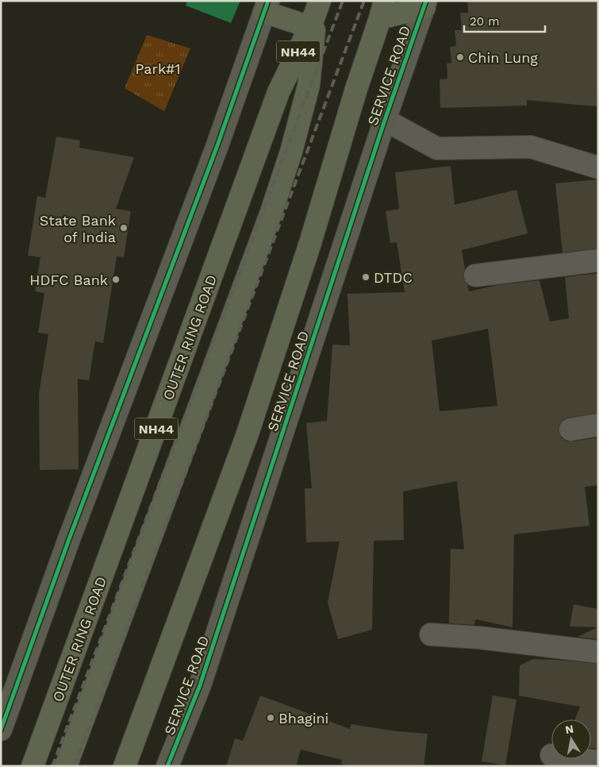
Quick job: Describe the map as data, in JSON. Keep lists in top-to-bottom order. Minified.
{"streets":{"highway":["NH44","OUTER RING ROAD"],"street":["SERVICE ROAD"]},"parks":["Park#1"],"places":["Chin Lung","State Bank of India","DTDC","HDFC Bank","Bhagini"],"scale_bar":"20 m","north":"top"}
